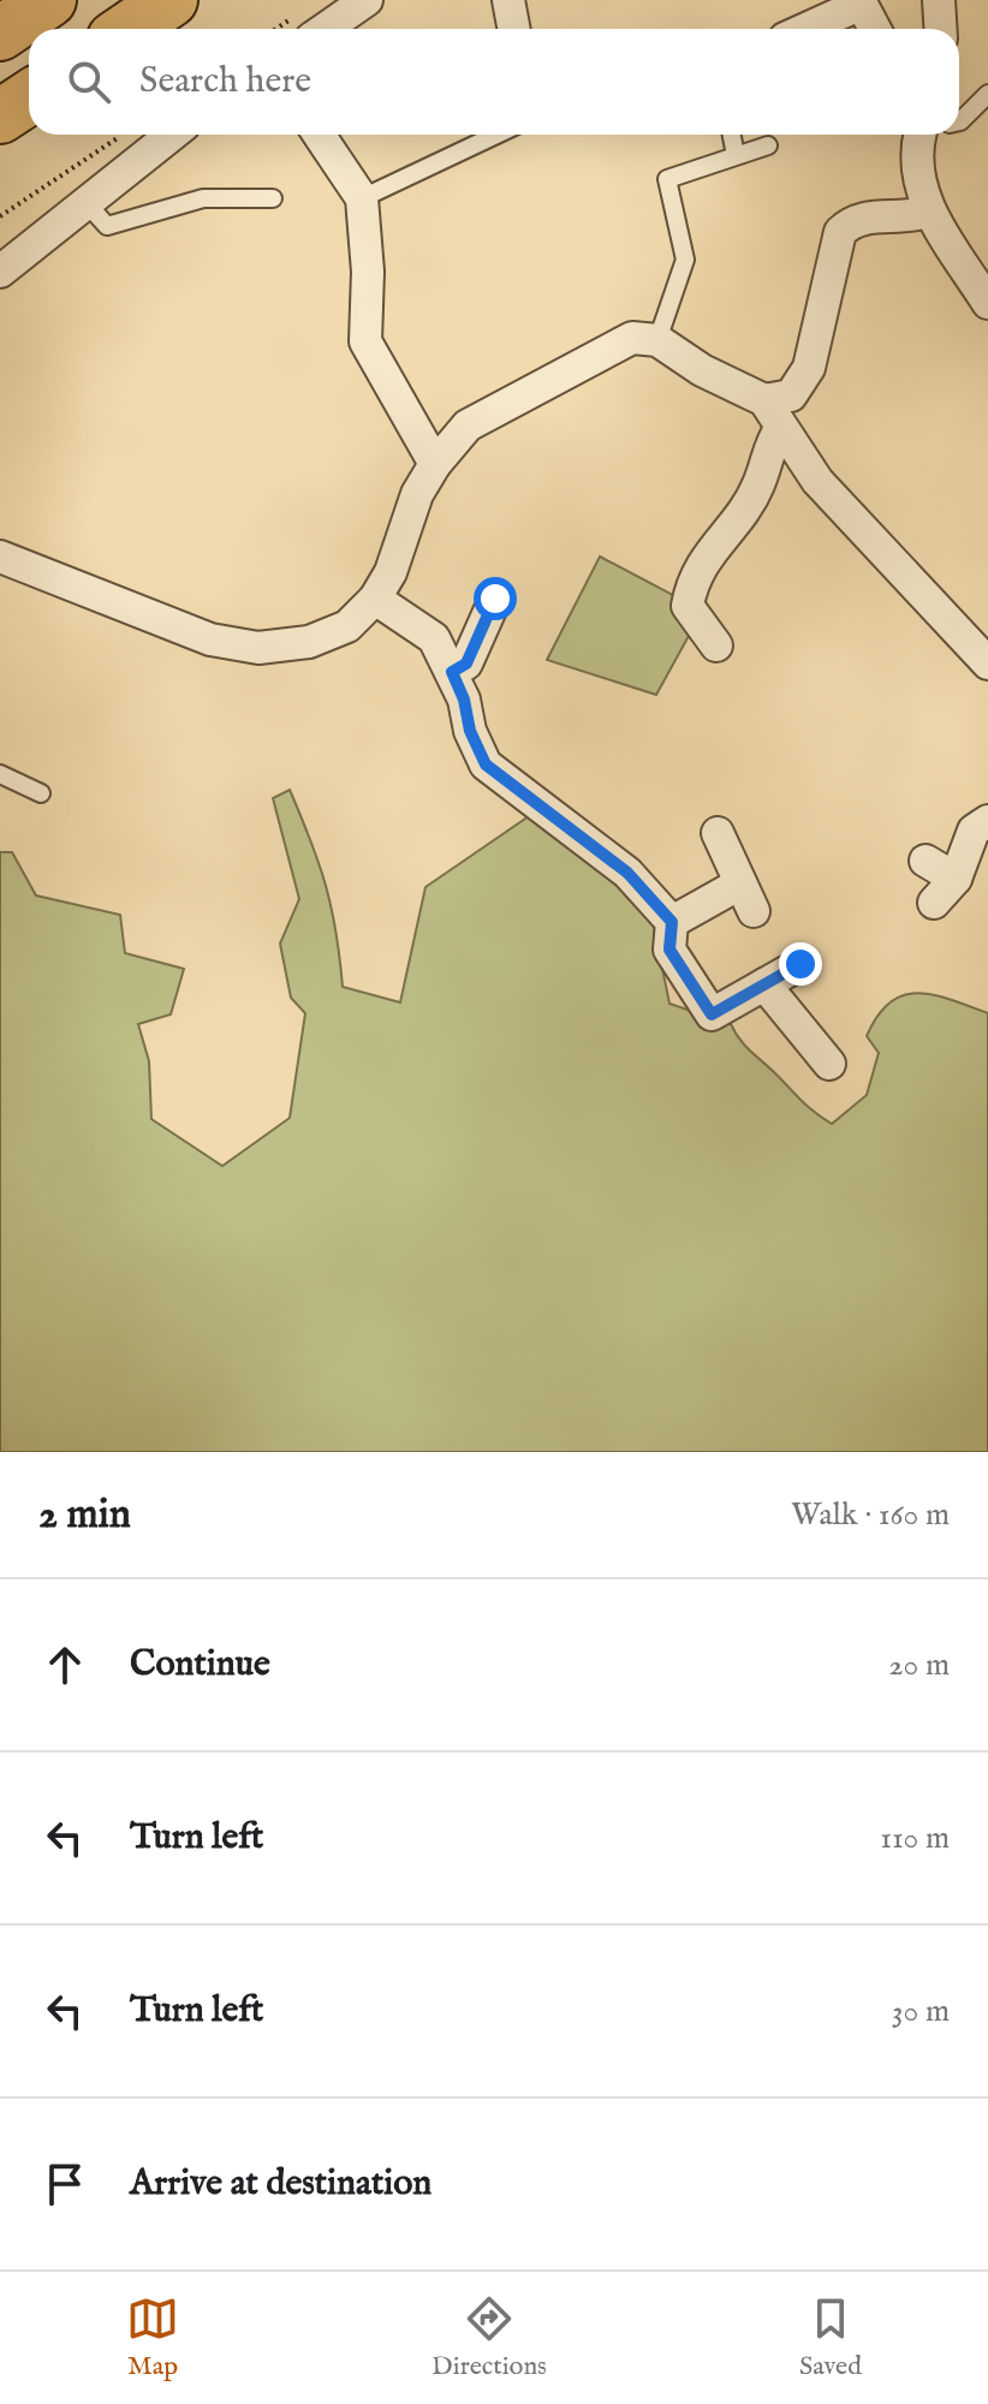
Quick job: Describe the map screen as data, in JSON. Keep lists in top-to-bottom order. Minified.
{"page":{"search":"Search here","heading":["2 min","Walk · 160 m"],"list":[["Continue","20 m"],["Turn left","110 m"],["Turn left","30 m"],"Arrive at destination"],"nav":["Map","Directions","Saved"]}}
